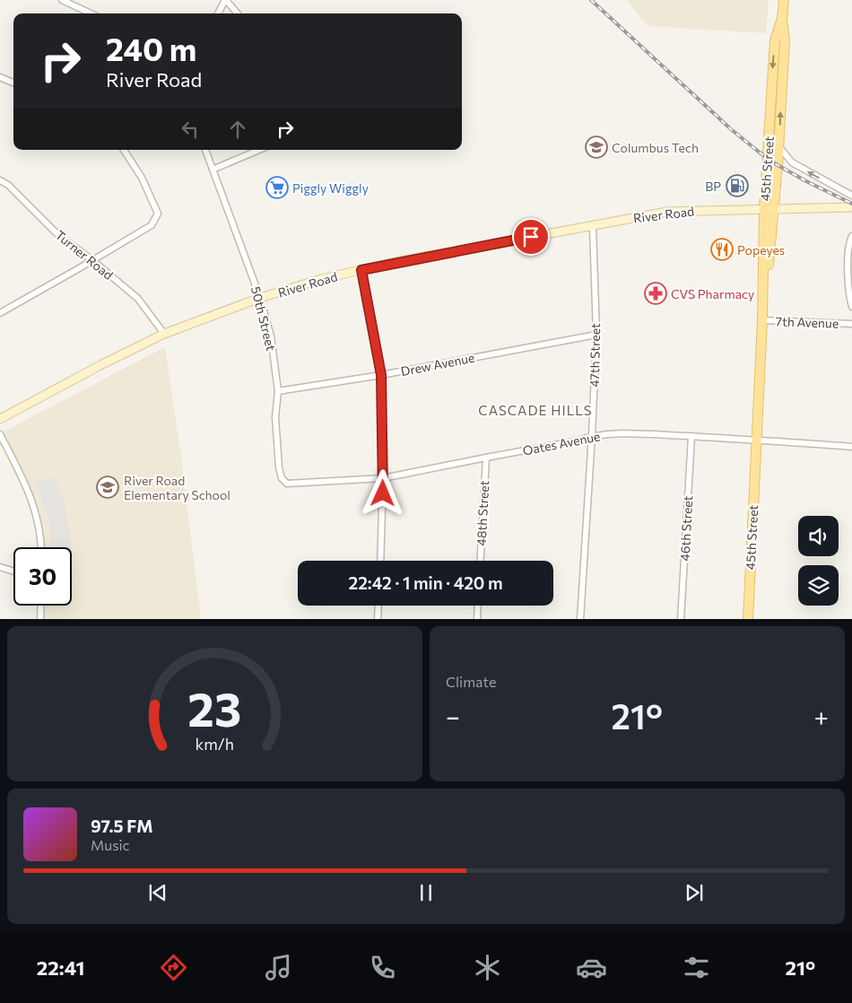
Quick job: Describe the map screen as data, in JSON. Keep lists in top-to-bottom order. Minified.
{"streets":{"main road":["45th Street","River Road"],"street":["Turner Road","50th Street","7th Avenue","47th Street","Drew Avenue","Oates Avenue","48th Street","46th Street"]},"crossings":[["45th Street","River Road"],["45th Street","7th Avenue"],["45th Street","Oates Avenue"],["River Road","Turner Road"],["River Road","50th Street"],["River Road","47th Street"],["50th Street","Drew Avenue"],["50th Street","Oates Avenue"],["47th Street","Drew Avenue"],["47th Street","Oates Avenue"],["Oates Avenue","48th Street"],["Oates Avenue","46th Street"]],"districts":["CASCADE HILLS"],"places":{"school or university":["Columbus Tech","River Road Elementary School"],"fuel station":["BP"],"supermarket":["Piggly Wiggly"],"restaurant":["Popeyes"],"pharmacy":["CVS Pharmacy"]},"page":{"turn":["240 m","River Road"],"limit":"30","trip":"22:42 · 1 min · 420 m","tile":"Climate","heat":["−","21°","+"],"song":["97.5 FM","Music"],"tabs":["22:41","21°"],"gauge":["23","km/h"]}}
